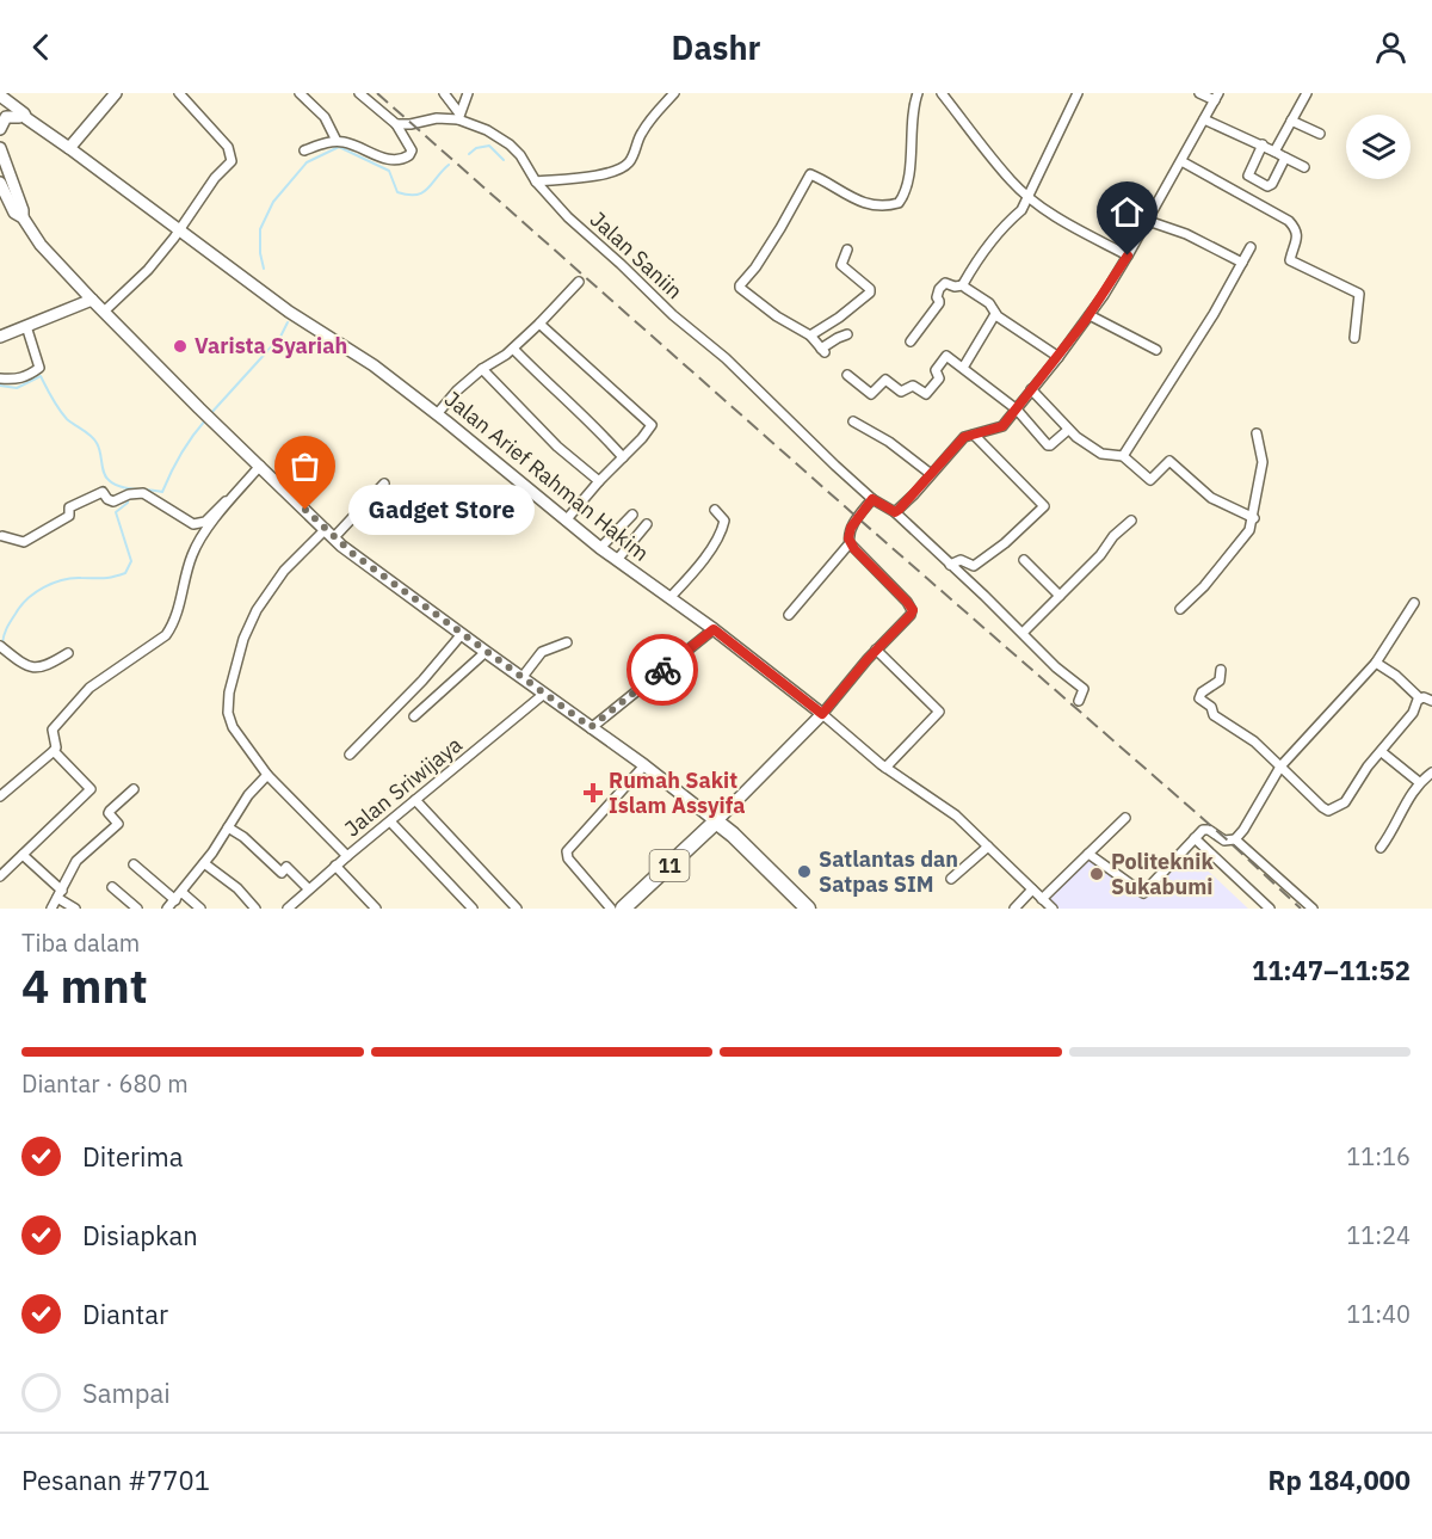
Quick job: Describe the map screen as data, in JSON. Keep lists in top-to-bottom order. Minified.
{"streets":{"highway":["11"],"main road":["Jalan Arief Rahman Hakim"],"street":["Jalan Saniin","Jalan Sriwijaya"]},"places":{"other":["Varista Syariah","Gadget Store","Satlantas dan Satpas SIM","Politeknik Sukabumi"],"health":["Rumah Sakit Islam Assyifa"]},"page":{"header":"Dashr","bubble":"Gadget Store","heading":["4 mnt","Tiba dalam","11:47–11:52"],"panel":["Pesanan #7701","Rp 184,000"],"bar":"Diantar · 680 m","list":[["Diterima","11:16"],["Disiapkan","11:24"],["Diantar","11:40"],"Sampai"]}}
